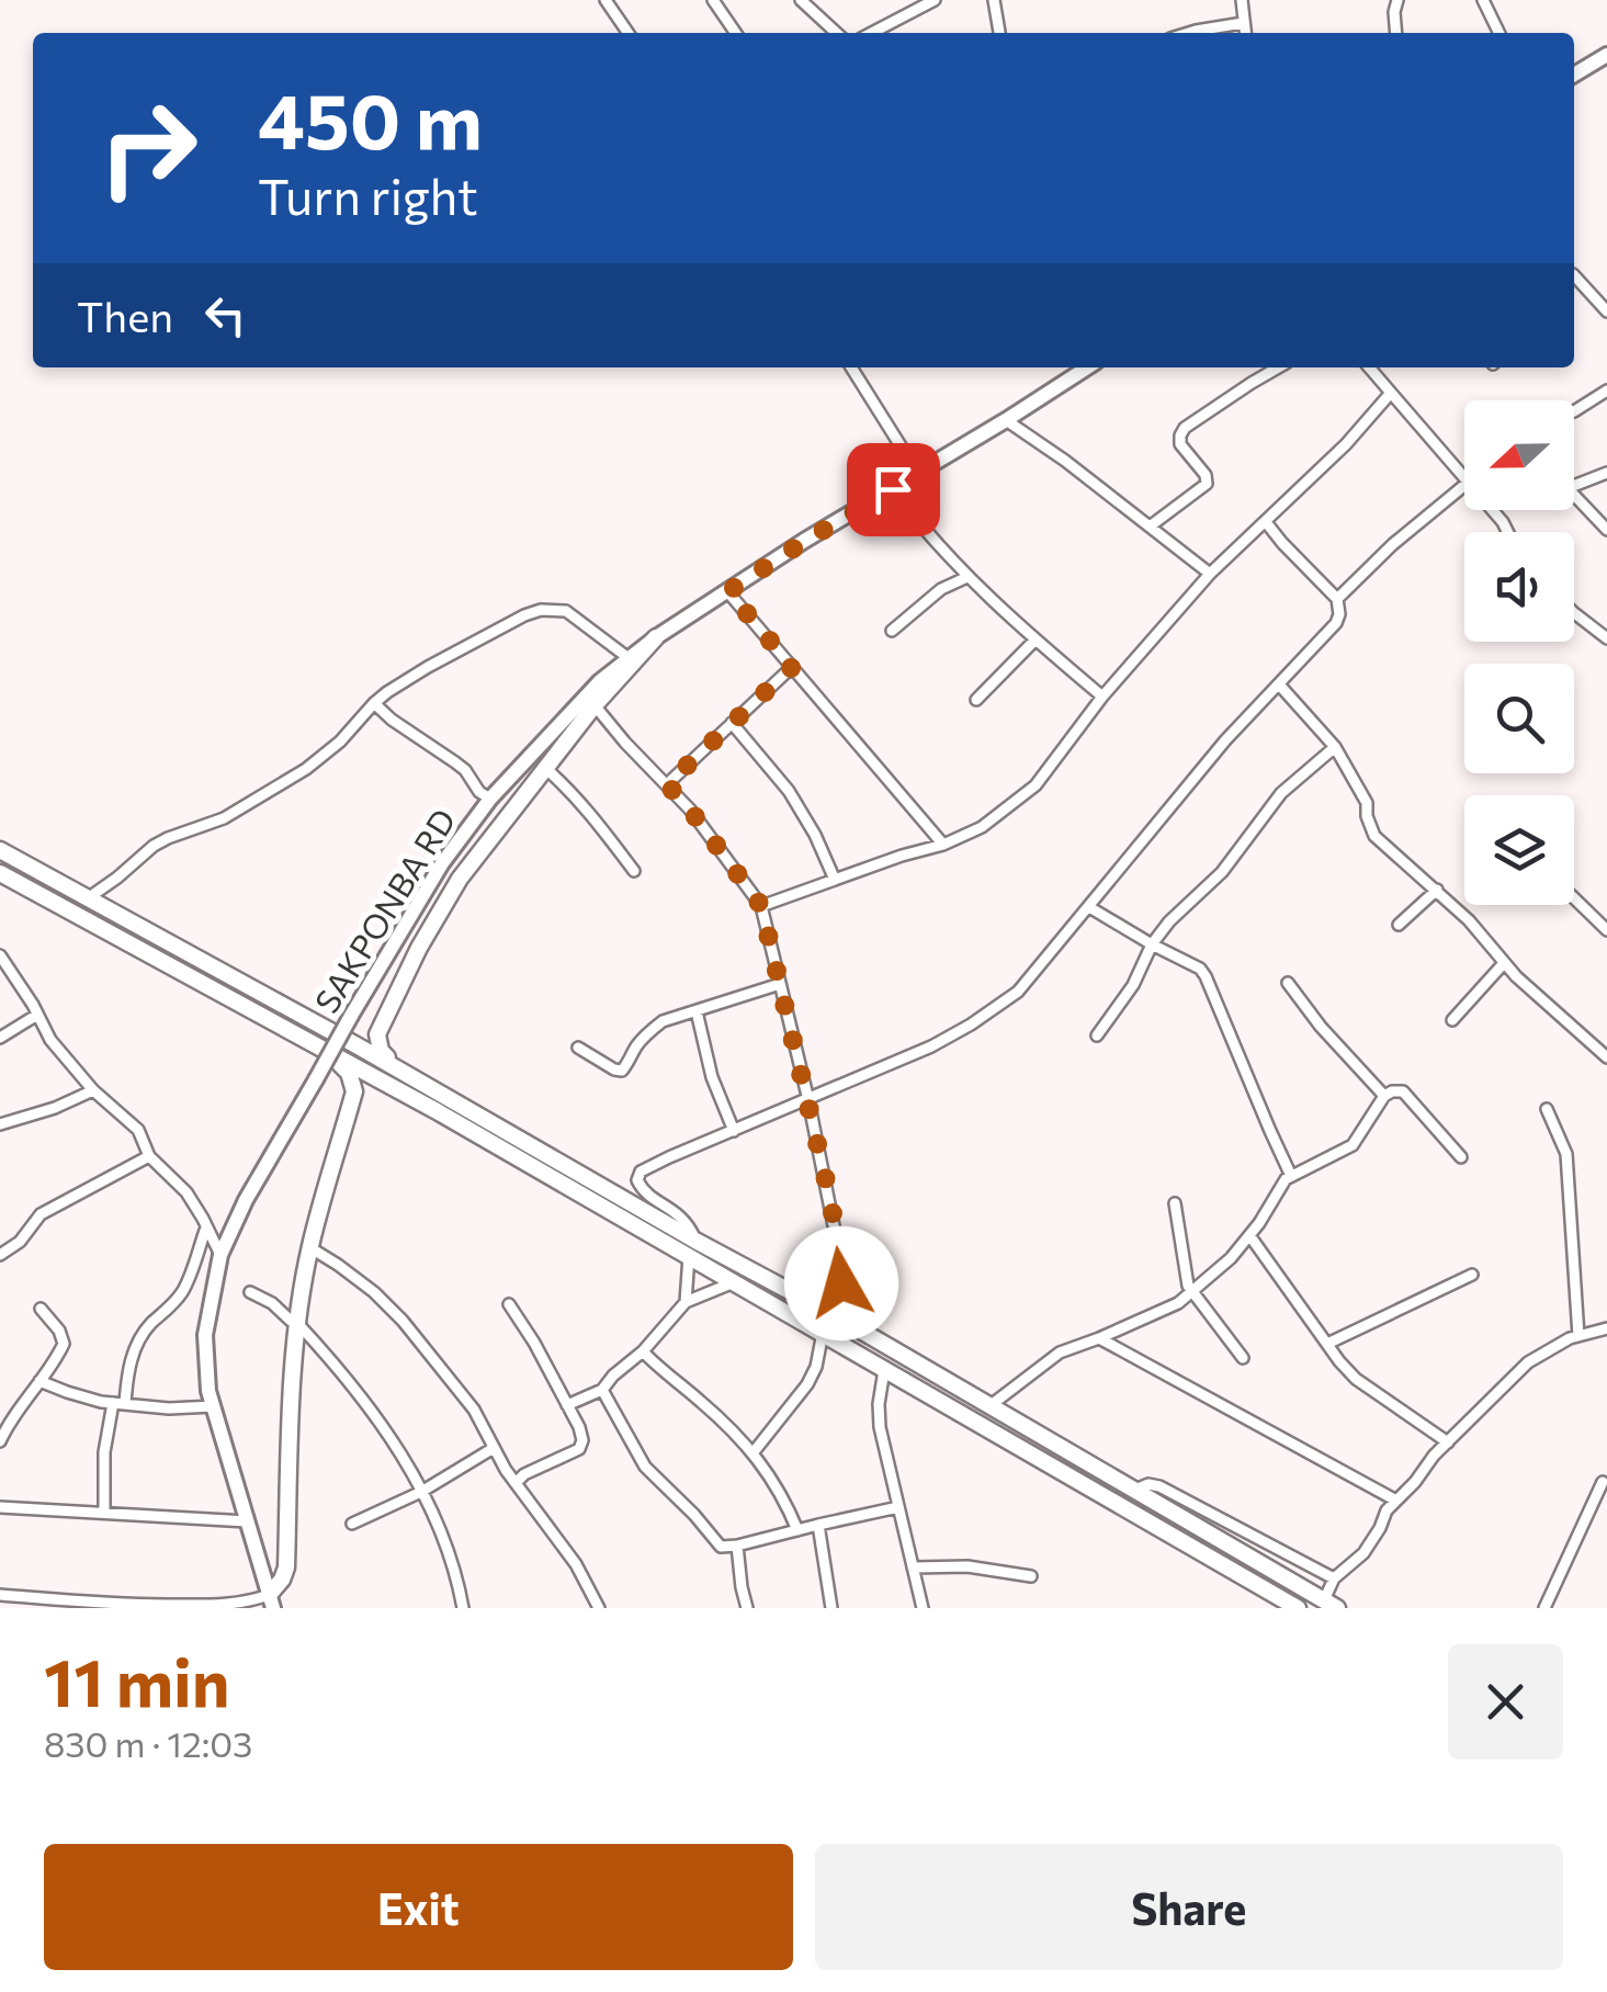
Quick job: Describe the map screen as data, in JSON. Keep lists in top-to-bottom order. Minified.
{"streets":{"main road":["SAKPONBA RD"]},"north":"left","page":{"turn":["450 m","Turn right"],"then":"Then","heading":["11 min","830 m · 12:03"],"buttons":["Exit","Share"]}}
